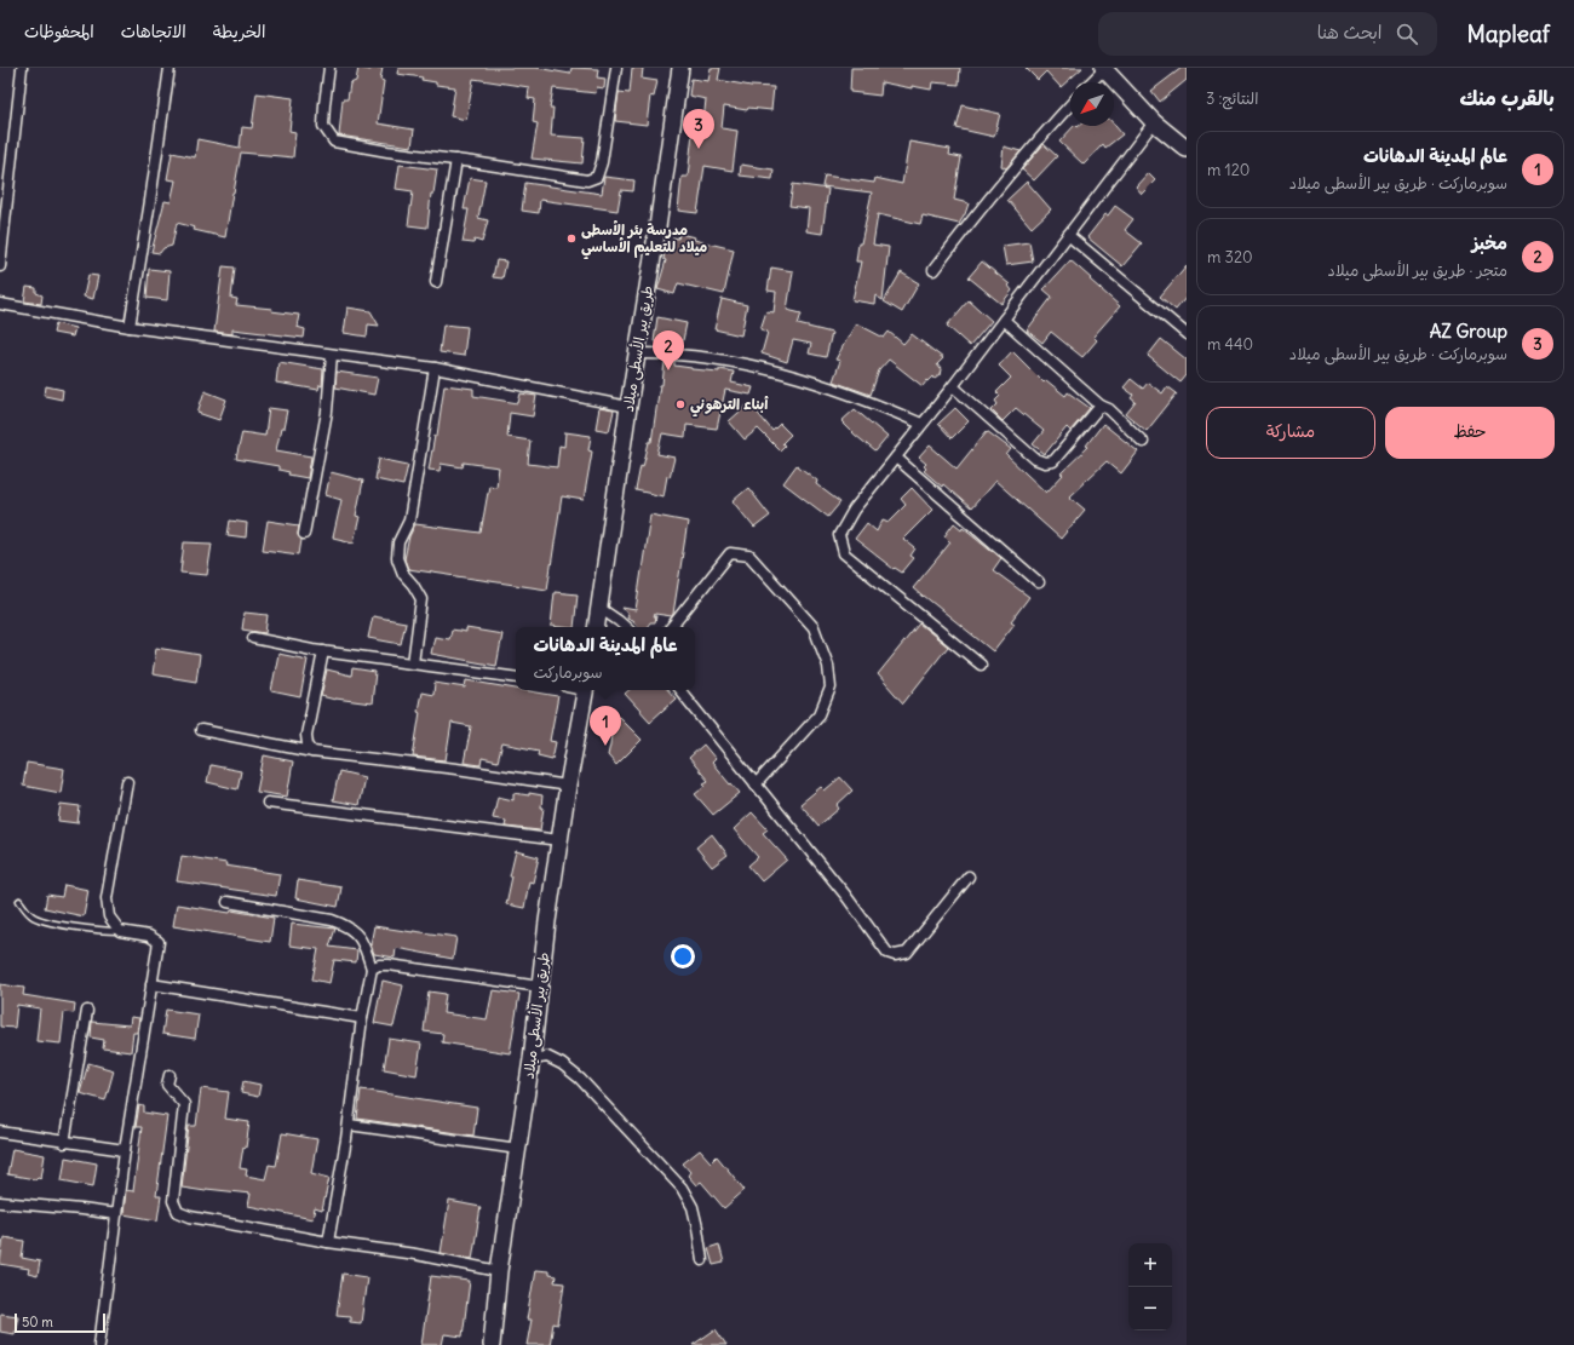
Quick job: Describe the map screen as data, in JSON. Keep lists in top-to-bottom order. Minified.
{"streets":{"main road":["طريق بير الأسطى ميلاد"]},"places":["مدرسة بئر الأسطى ميلاد للتعليم الأساسي","أبناء الترهوني"],"scale_bar":"50 m","north":"bottom left","page":{"header":"Mapleaf","search":"ابحث هنا","nav":["الخريطة","الاتجاهات","المحفوظات"],"heading":["بالقرب منك","النتائج: 3"],"pins":["3","2","1"],"list":[{"mark":"1","name":"عالم المدينة الدهانات","note":"سوبرماركت · طريق بير الأسطى ميلاد","value":"120 m"},{"mark":"2","name":"مخبز","note":"متجر · طريق بير الأسطى ميلاد","value":"320 m"},{"mark":"3","name":"AZ Group","note":"سوبرماركت · طريق بير الأسطى ميلاد","value":"440 m"}],"buttons":["حفظ","مشاركة"],"popup":["عالم المدينة الدهانات","سوبرماركت"],"map_buttons":["+","−"],"scale":"50 m"}}
